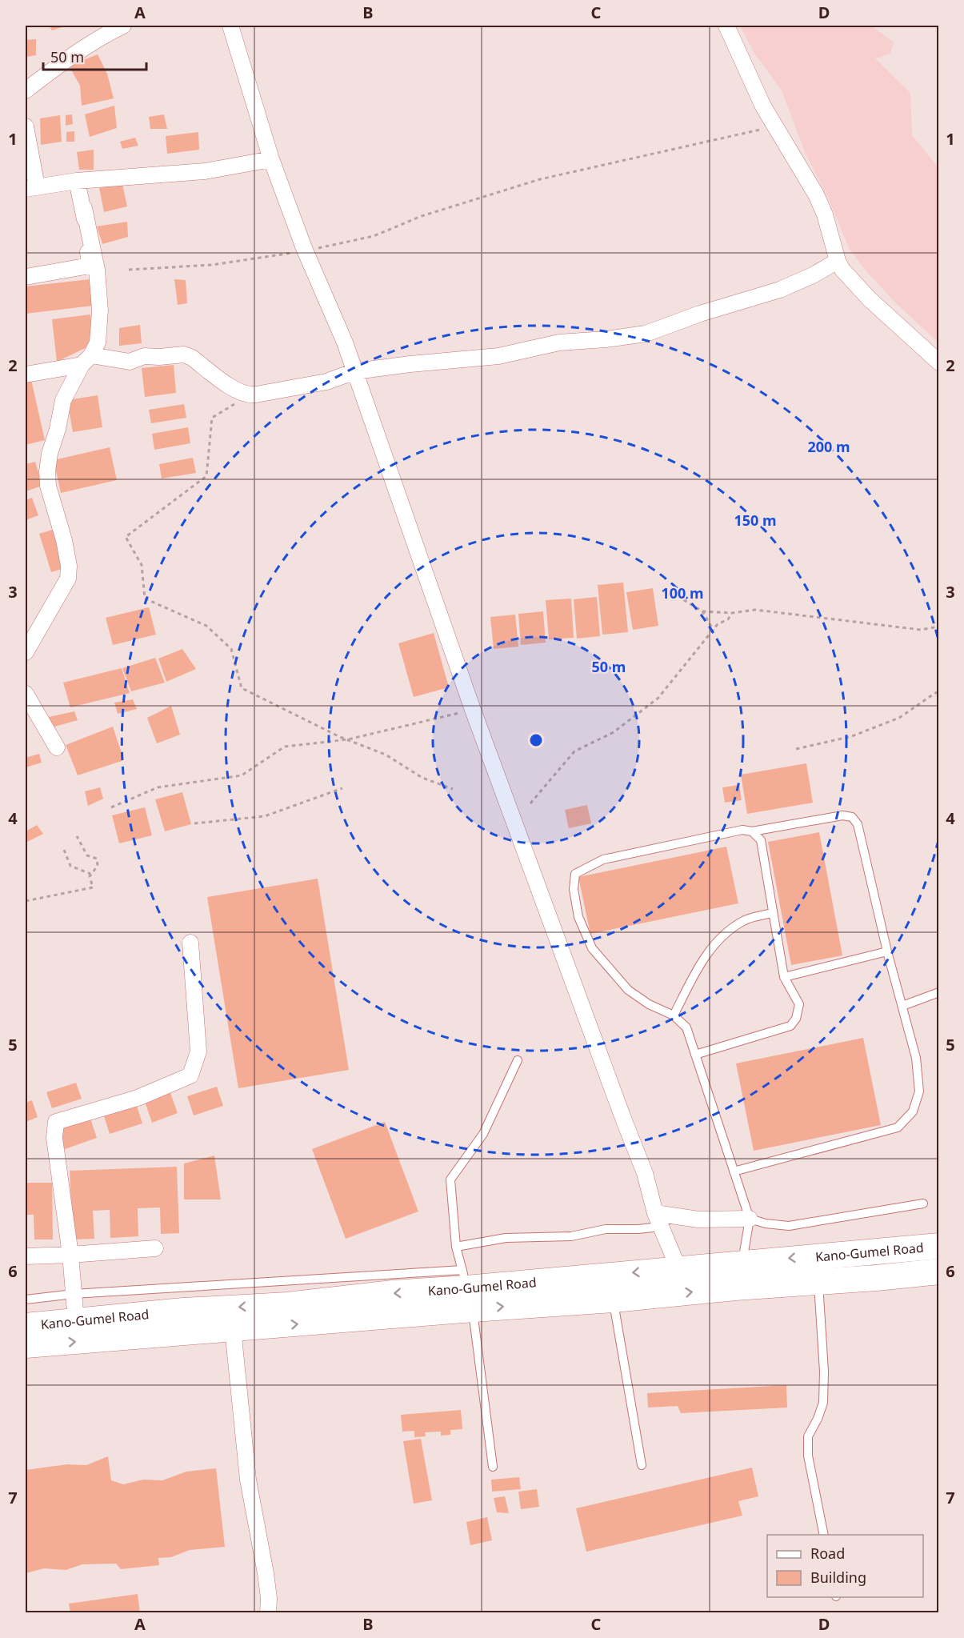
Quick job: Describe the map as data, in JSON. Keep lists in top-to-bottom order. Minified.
{"streets":{"main road":["Kano-Gumel Road"]},"legend":["Road","Building"],"scale_bar":"50 m","grid":{"columns":["A","B","C","D"],"rows":["1","2","3","4","5","6","7"]},"rings":["200 m","150 m","100 m","50 m"]}
